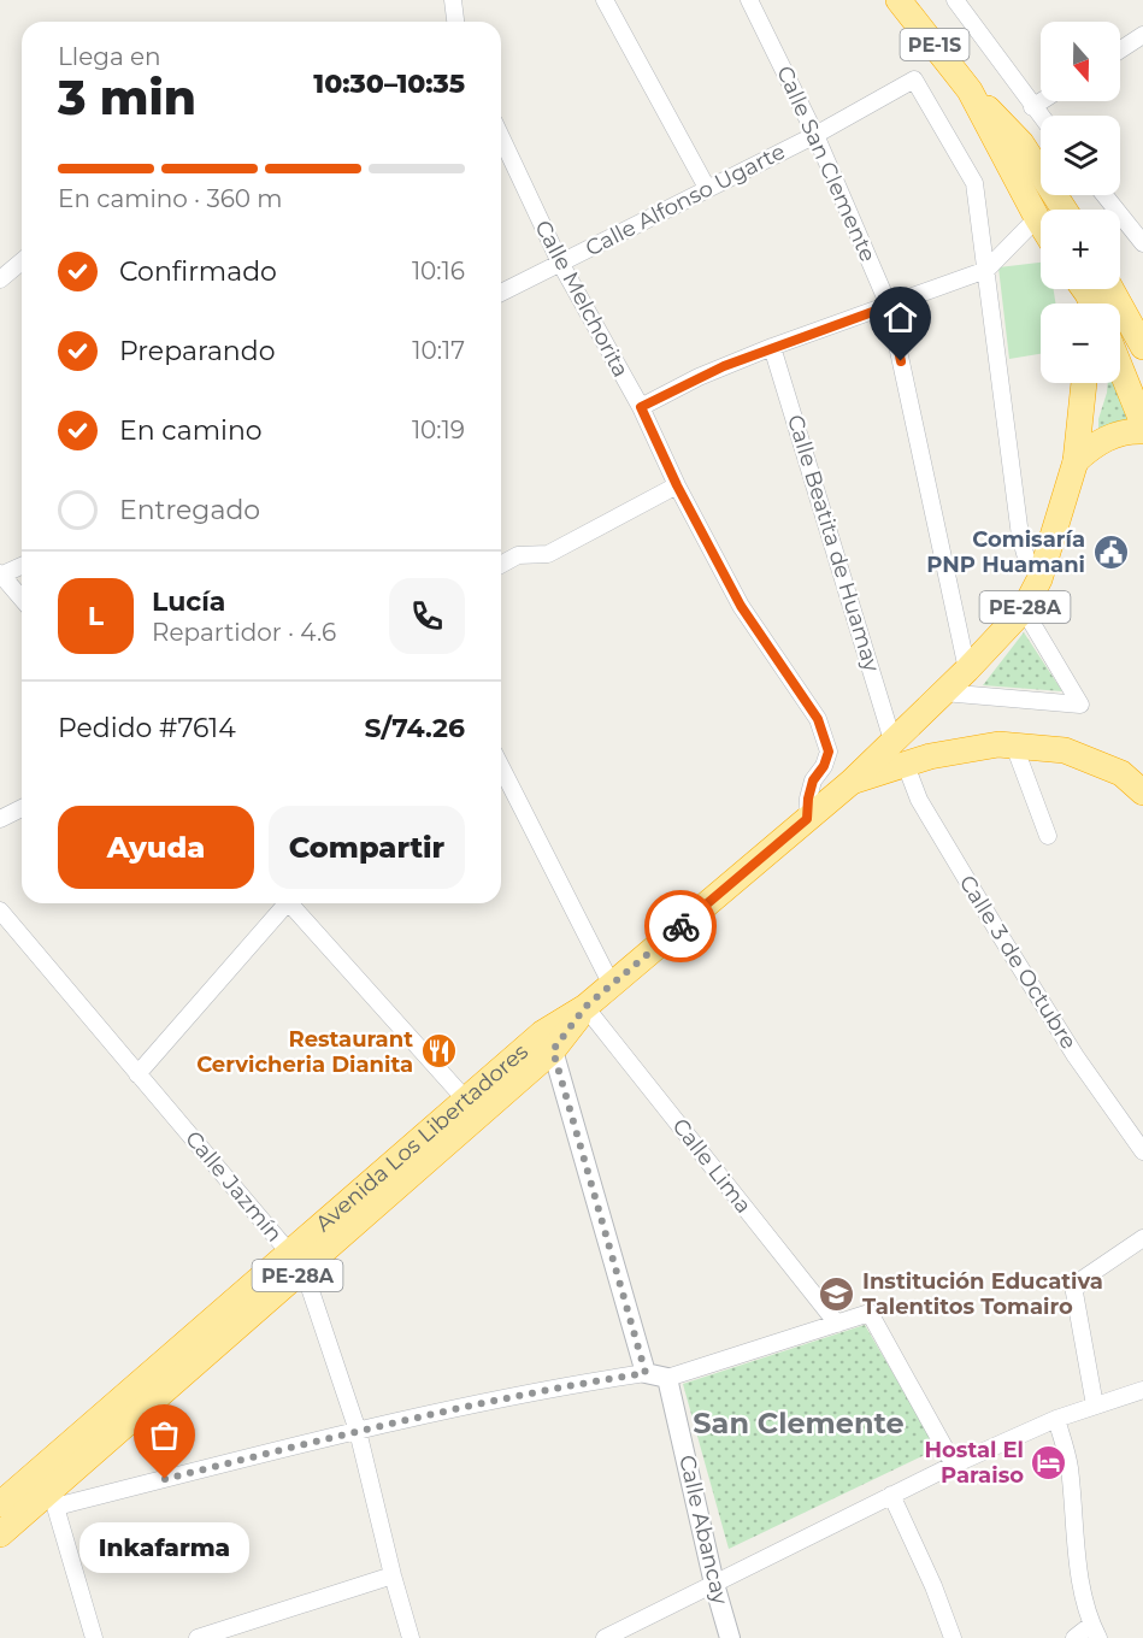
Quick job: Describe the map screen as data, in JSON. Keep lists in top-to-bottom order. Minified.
{"streets":{"highway":["PE-1S","PE-28A","Avenida Los Libertadores"],"street":["Calle San Clemente","Calle Alfonso Ugarte","Calle Melchorita","Calle Beatita de Huamay","Calle 3 de Octubre","Calle Lima","Calle Jazmín","Calle Abancay"]},"crossings":[["Calle San Clemente","Calle Alfonso Ugarte"],["Calle San Clemente","Avenida Los Libertadores"],["Calle Alfonso Ugarte","Calle Melchorita"],["Calle Melchorita","Avenida Los Libertadores"],["Calle Beatita de Huamay","Avenida Los Libertadores"],["PE-28A","Calle 3 de Octubre"],["PE-28A","Avenida Los Libertadores"],["Avenida Los Libertadores","Calle Lima"],["Avenida Los Libertadores","Calle Jazmín"]],"districts":["San Clemente"],"places":{"public building":["Comisaría PNP Huamani"],"restaurant":["Restaurant Cervicheria Dianita"],"school or university":["Institución Educativa Talentitos Tomairo"],"hotel":["Hostal El Paraiso"],"other":["Inkafarma"]},"north":"bottom","page":{"map_buttons":["+","−"],"heading":["3 min","Llega en","10:30–10:35"],"panel":["Lucía","Repartidor · 4.6","Pedido #7614","S/74.26"],"bar":"En camino · 360 m","list":[["Confirmado","10:16"],["Preparando","10:17"],["En camino","10:19"],"Entregado"],"round":"L","buttons":["Ayuda","Compartir"],"bubble":"Inkafarma"}}
